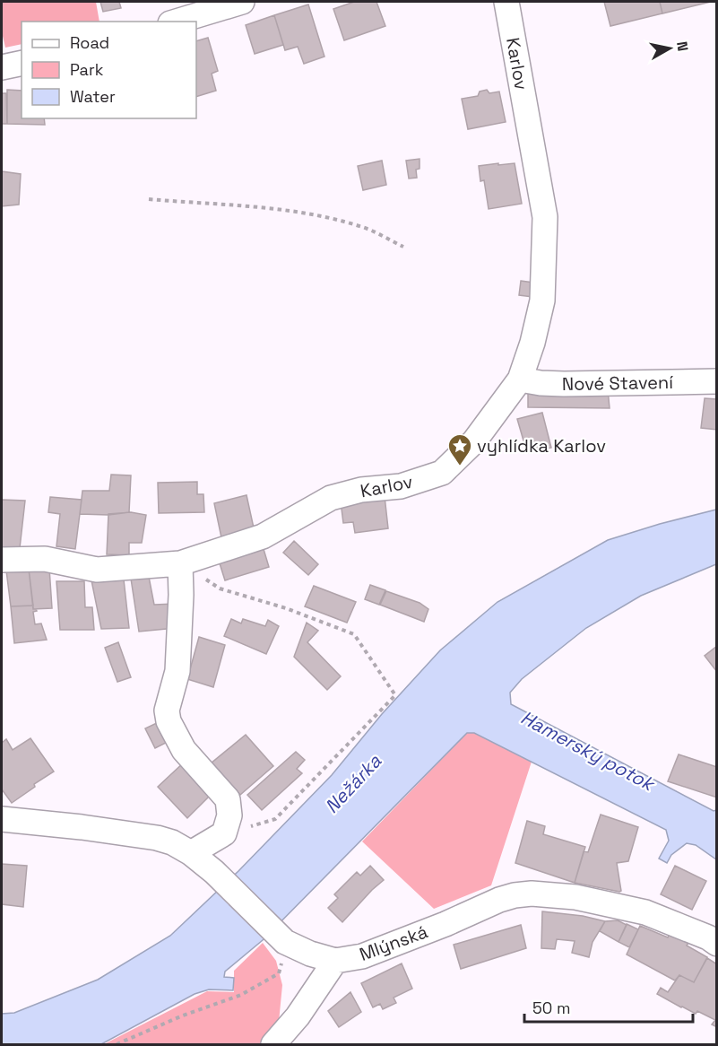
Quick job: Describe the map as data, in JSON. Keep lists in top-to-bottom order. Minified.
{"streets":{"street":["Karlov","Nové Stavení","Mlýnská"]},"crossings":[["Karlov","Nové Stavení"]],"water":["Hamerský potok","Nežárka"],"places":{"place":["vyhlídka Karlov"]},"legend":["Road","Park","Water"],"scale_bar":"50 m","north":"right"}
